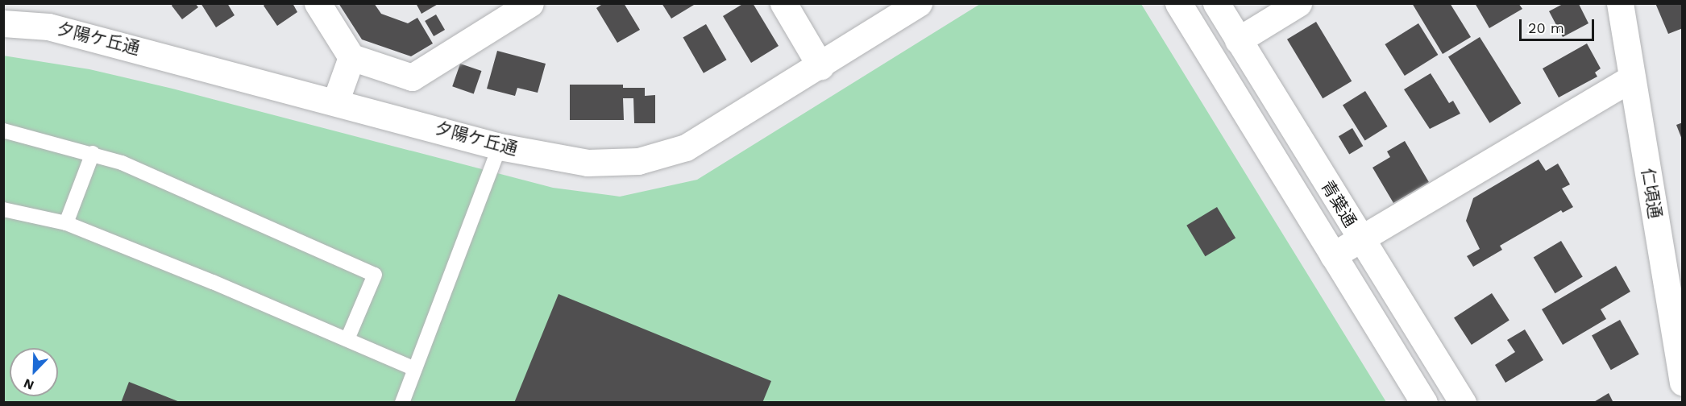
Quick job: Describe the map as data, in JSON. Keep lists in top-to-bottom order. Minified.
{"streets":{"street":["夕陽ケ丘通","仁頃通","青葉通"]},"scale_bar":"20 m","north":"bottom left"}
